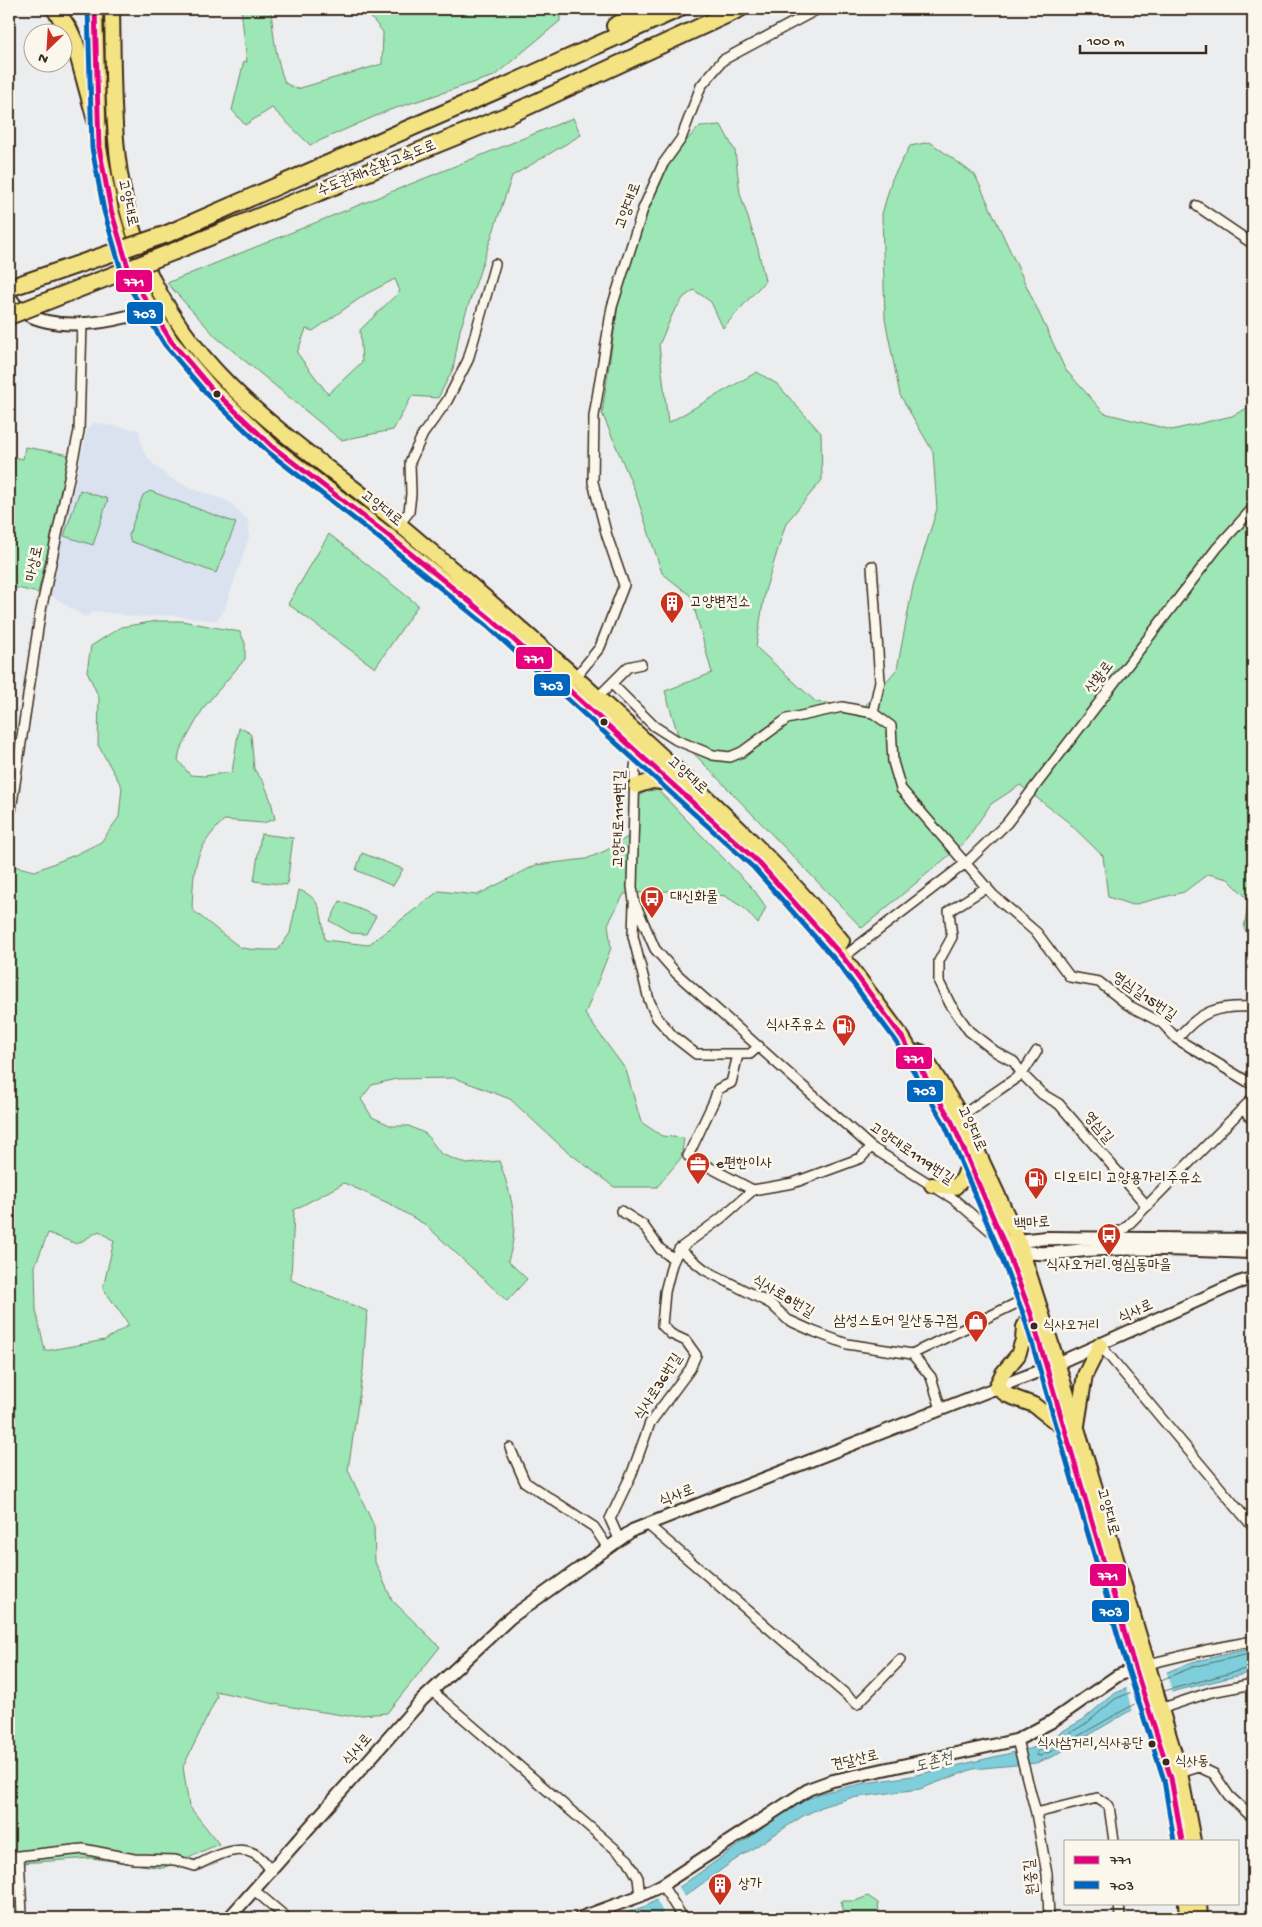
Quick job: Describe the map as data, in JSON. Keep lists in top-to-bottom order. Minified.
{"streets":{"highway":["수도권제1순환고속도로"],"main road":["고양대로","백마로"],"street":["마상로","산황로","고양대로1119번길","영심길15번길","영심길","식사로8번길","식사로","식사로36번길","견달산로","원중길"]},"crossings":[["고양대로","산황로"],["고양대로","고양대로1119번길"],["고양대로","백마로"],["고양대로","식사로"],["고양대로","견달산로"],["산황로","영심길15번길"],["고양대로1119번길","백마로"],["영심길15번길","영심길"],["식사로8번길","식사로36번길"],["식사로","식사로36번길"],["견달산로","원중길"]],"water":["도촌천"],"places":{"building":["고양변전소","상가"],"bus stop":["대신화물","식사오거리.영심동마을"],"fuel station":["식사주유소","디오티디 고양용가리주유소"],"office":["e편한이사"],"other":["식사오거리","식사삼거리,식사공단","식사동"],"shop":["삼성스토어 일산동구점"]},"lines":["transit line 771","transit line 703"],"legend":["771","703"],"scale_bar":"100 m","north":"bottom left"}
